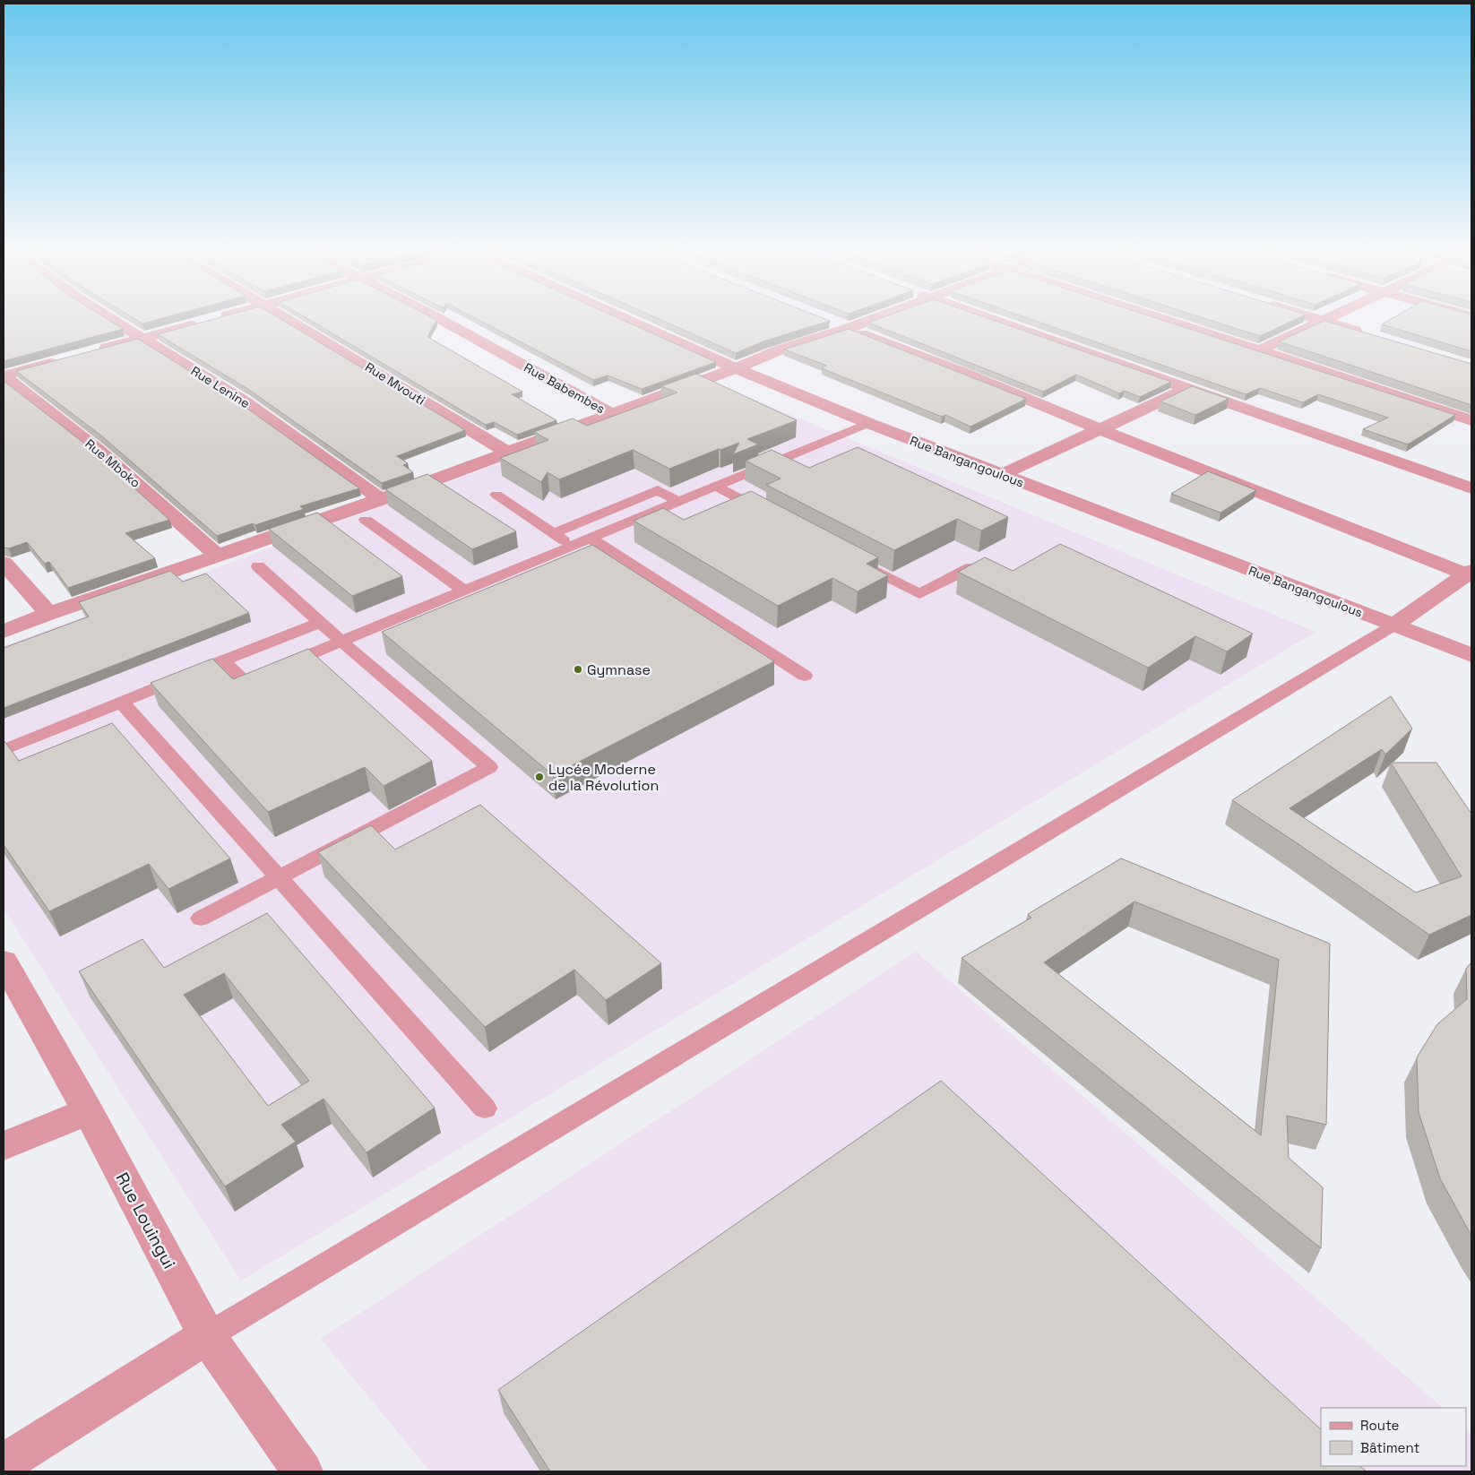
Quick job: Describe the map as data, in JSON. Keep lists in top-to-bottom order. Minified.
{"streets":{"street":["Rue Mvouti","Rue Lenine","Rue Babembes","Rue Bangangoulous","Rue Mboko","Rue Louingui"]},"places":["Gymnase","Lycée Moderne de la Révolution"],"legend":["Route","Bâtiment"]}
